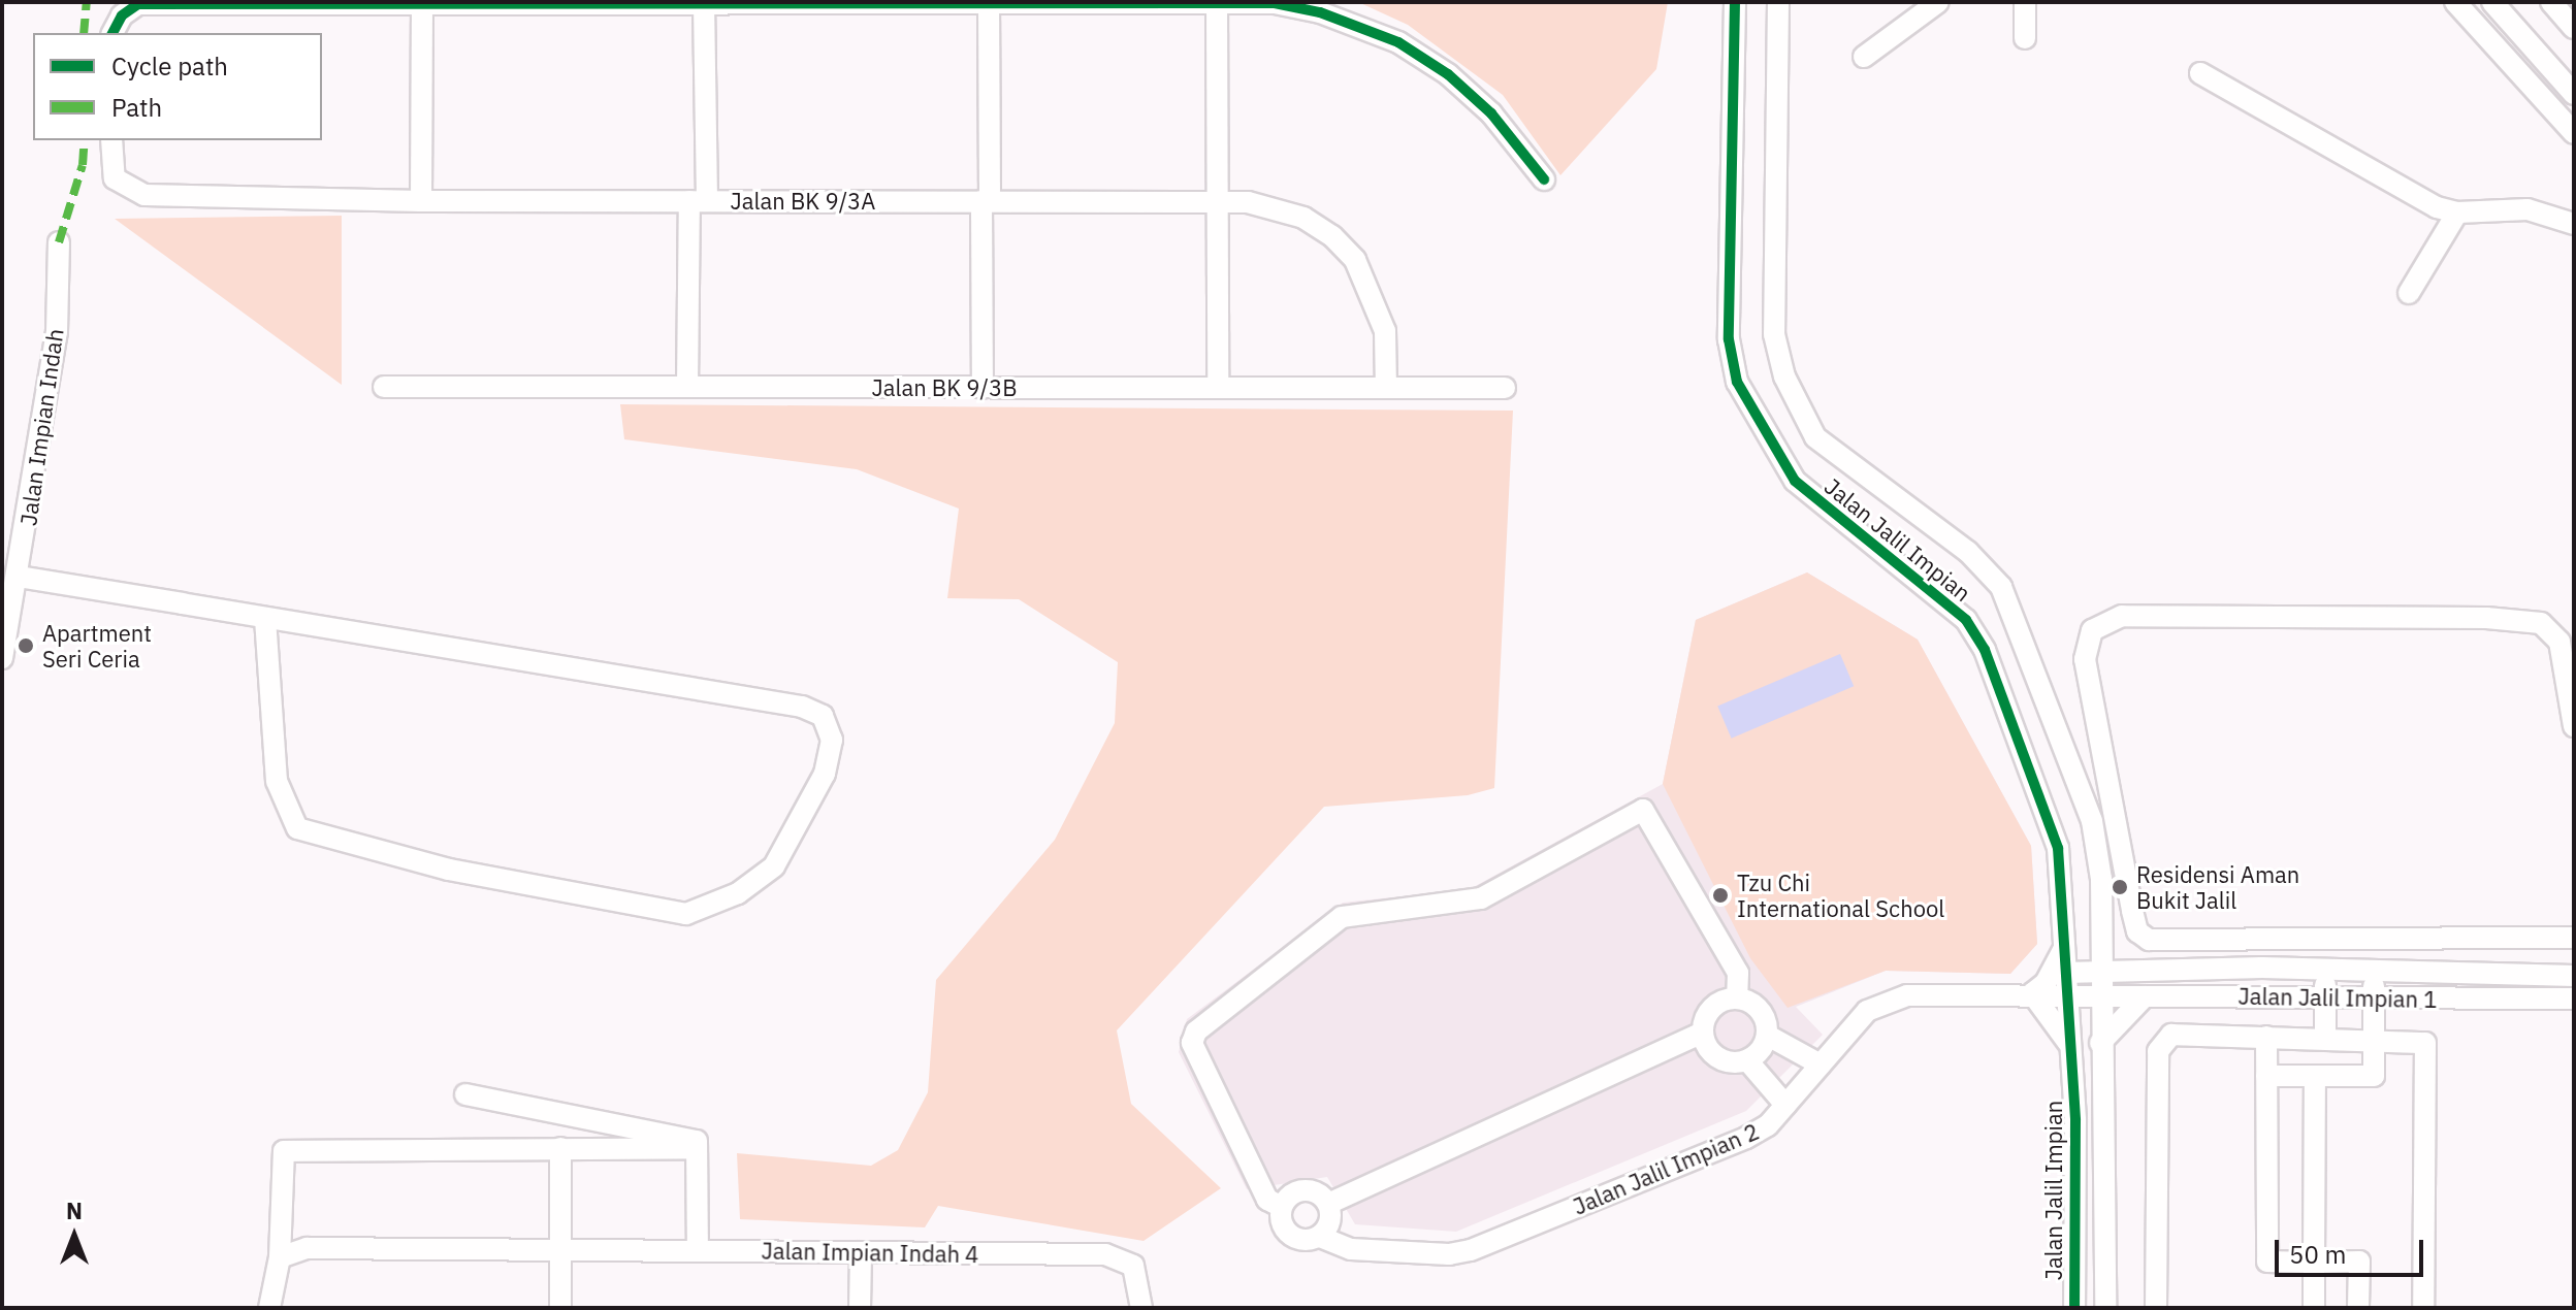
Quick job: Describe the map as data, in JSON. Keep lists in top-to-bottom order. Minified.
{"streets":{"street":["Jalan BK 9/3A","Jalan BK 9/3B","Jalan Impian Indah","Jalan Jalil Impian","Jalan Jalil Impian 1","Jalan Jalil Impian 2","Jalan Impian Indah 4"]},"crossings":[["Jalan BK 9/3A","Jalan BK 9/3B"],["Jalan Jalil Impian","Jalan Jalil Impian 1"],["Jalan Jalil Impian","Jalan Jalil Impian 2"],["Jalan Jalil Impian 1","Jalan Jalil Impian 2"]],"places":["Apartment Seri Ceria","Residensi Aman Bukit Jalil","Tzu Chi International School"],"legend":["Cycle path","Path"],"scale_bar":"50 m","north":"top"}
